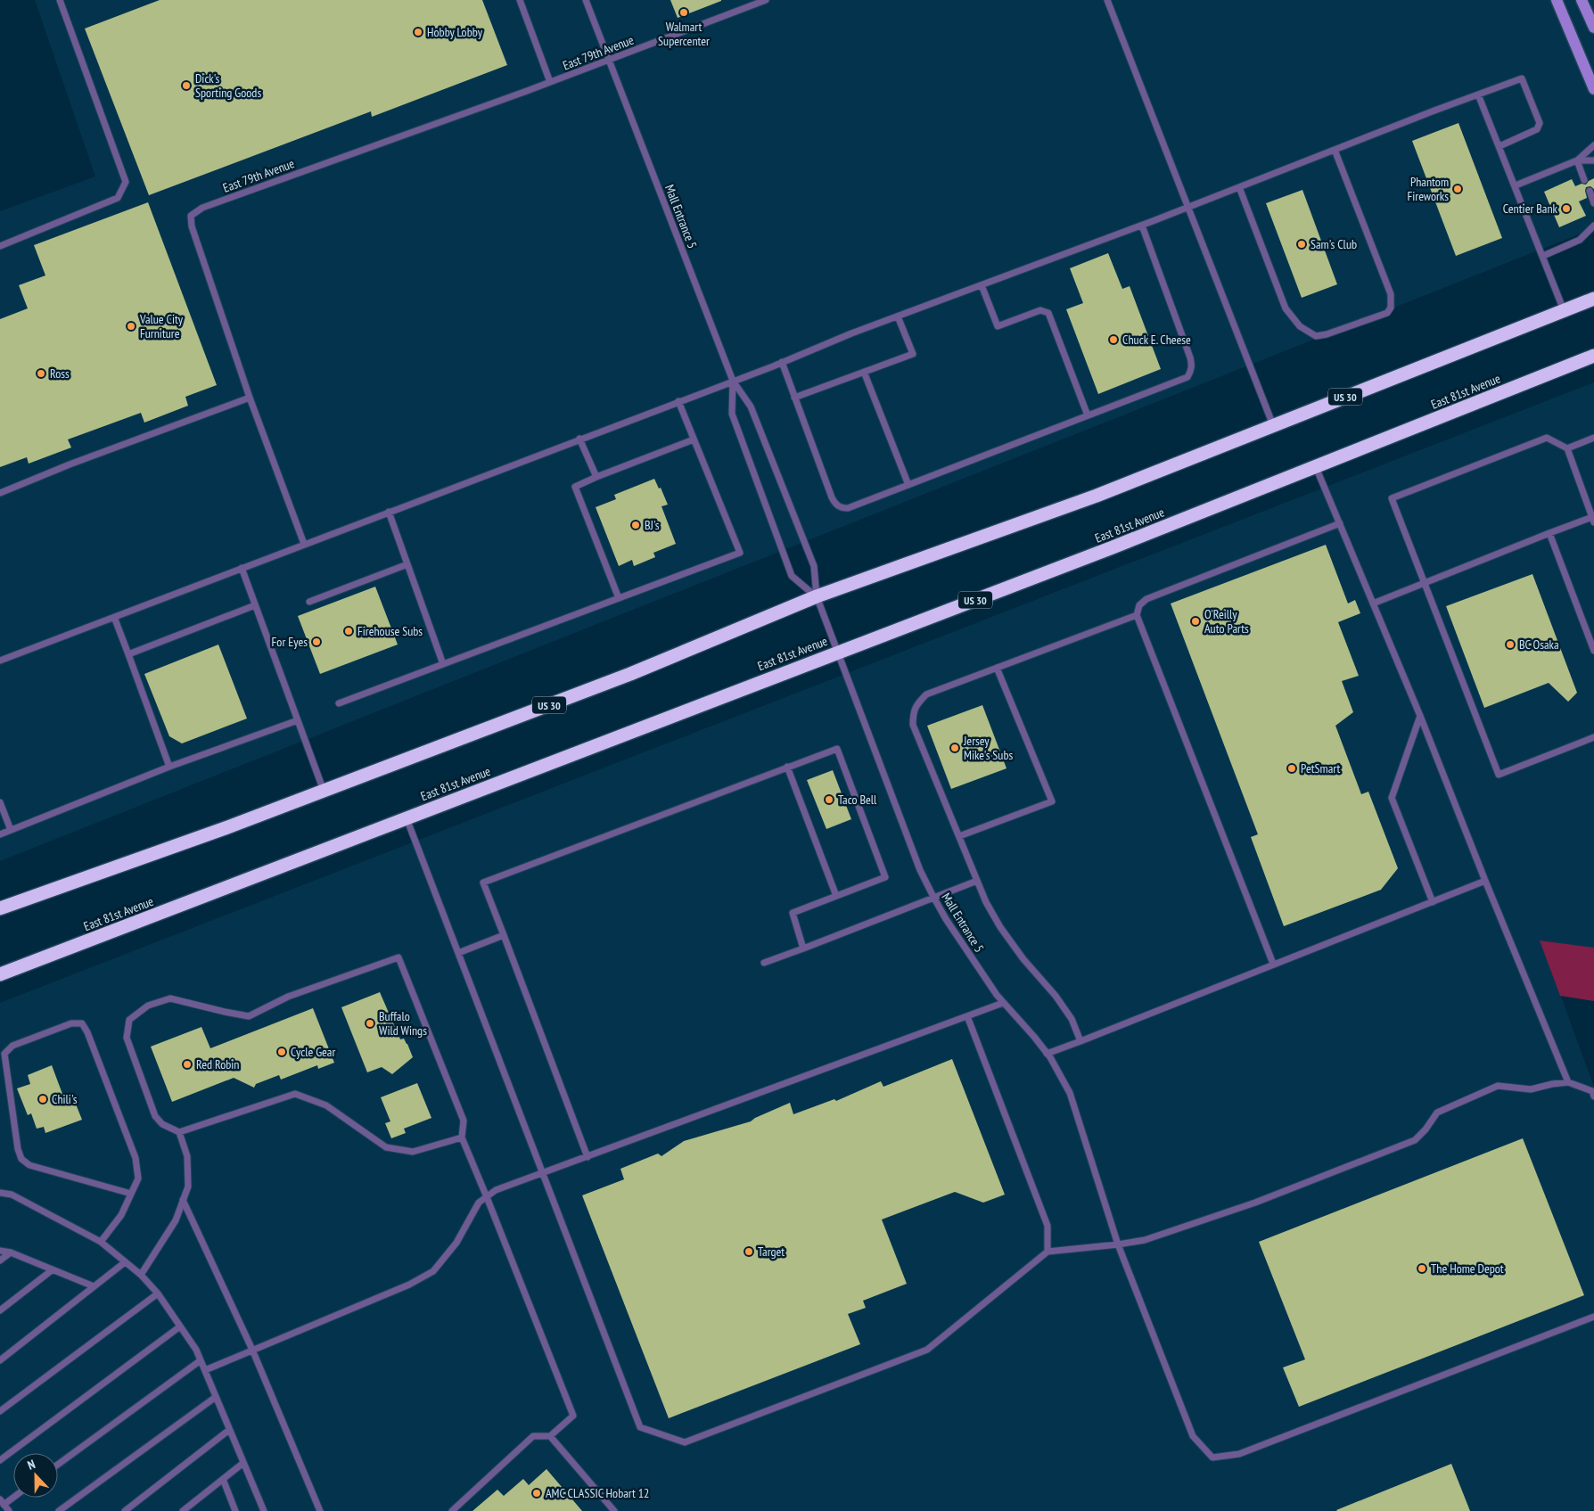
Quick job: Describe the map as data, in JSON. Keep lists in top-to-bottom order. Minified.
{"streets":{"highway":["East 81st Avenue","US 30"],"lane":["East 79th Avenue","Mall Entrance 5"]},"crossings":[["East 79th Avenue","Mall Entrance 5"],["Mall Entrance 5","East 81st Avenue"],["Mall Entrance 5","US 30"]],"places":["Walmart Supercenter","Hobby Lobby","Dick's Sporting Goods","Phantom Fireworks","Centier Bank","Sam's Club","Value City Furniture","Chuck E. Cheese","Ross","BJ's","O'Reilly Auto Parts","Firehouse Subs","For Eyes","BC Osaka","Jersey Mike's Subs","PetSmart","Taco Bell","Buffalo Wild Wings","Cycle Gear","Red Robin","Chili's","Target","The Home Depot","AMC CLASSIC Hobart 12"],"north":"top"}
